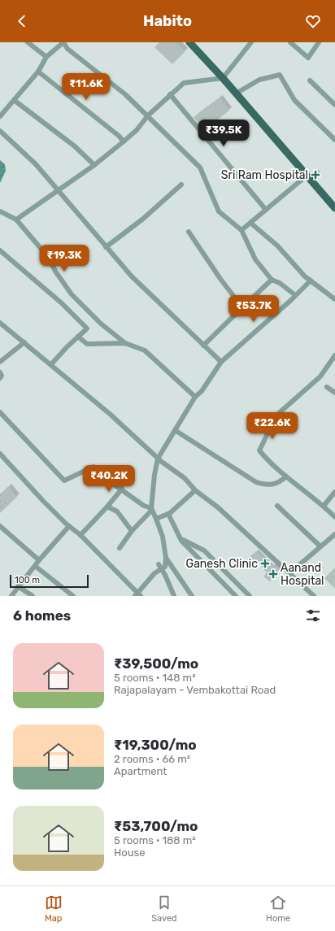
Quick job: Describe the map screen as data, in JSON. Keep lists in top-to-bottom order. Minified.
{"places":{"health":["Sri Ram Hospital","Ganesh Clinic","Aanand Hospital"]},"scale_bar":"100 m","page":{"header":"Habito","price":["₹11.6K","₹39.5K","₹19.3K","₹53.7K","₹22.6K","₹40.2K"],"scale":"100 m","heading":"6 homes","list":[{"name":"₹39,500/mo","note":"5 rooms · 148 m² · Rajapalayam - Vembakottai Road"},{"name":"₹19,300/mo","note":"2 rooms · 66 m² · Apartment"},{"name":"₹53,700/mo","note":"5 rooms · 188 m² · House"}],"tabs":["Map","Saved","Home"]}}
